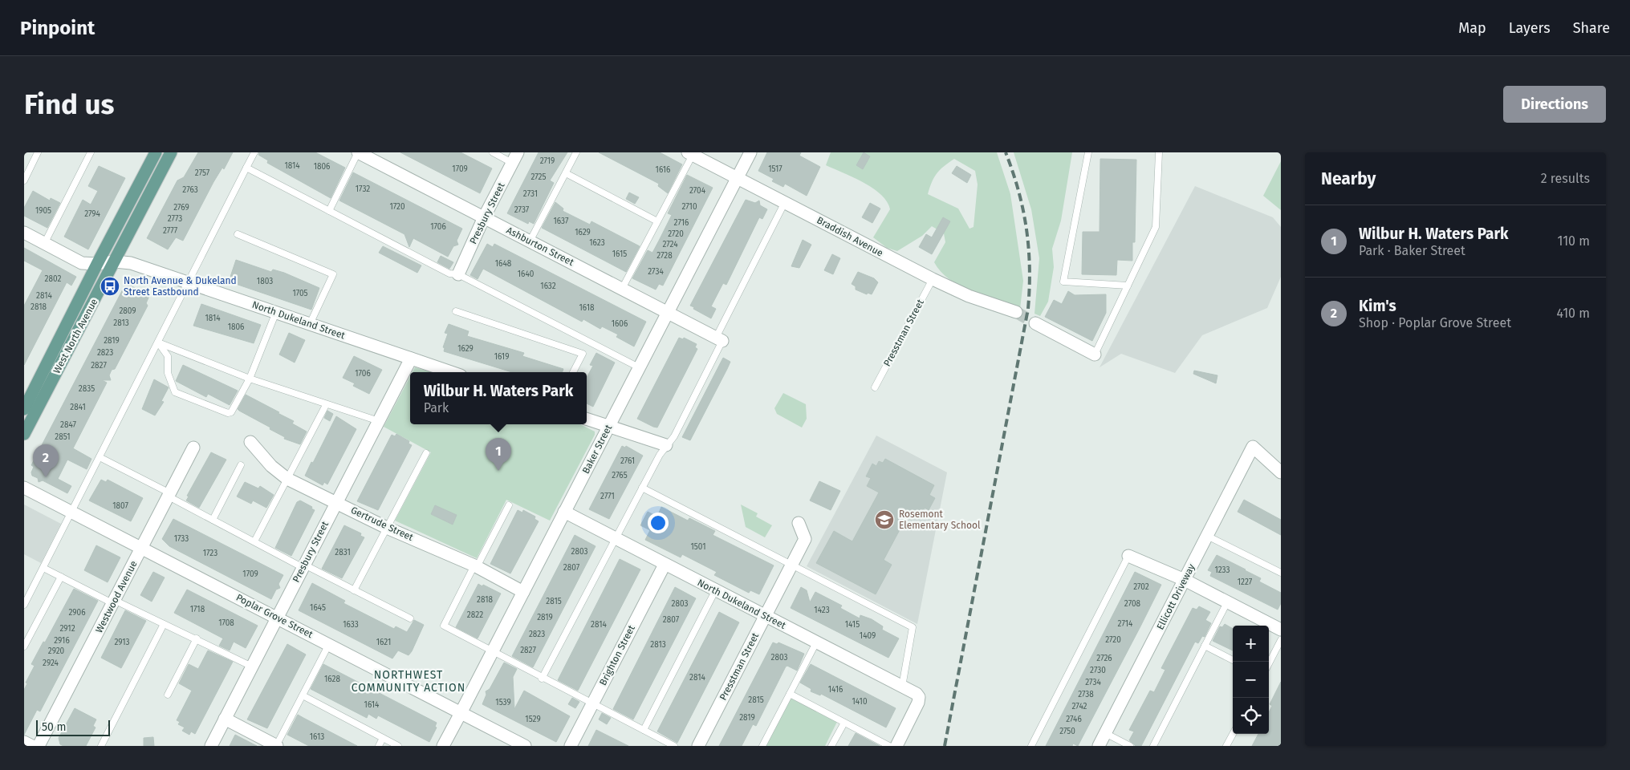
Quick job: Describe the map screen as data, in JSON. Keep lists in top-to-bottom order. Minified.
{"streets":{"main road":["West North Avenue"],"street":["Presbury Street","Braddish Avenue","Ashburton Street","North Dukeland Street","Presstman Street","Baker Street","Gertrude Street","Westwood Avenue","Ellicott Driveway","Poplar Grove Street","Brighton Street"]},"crossings":[["Presbury Street","Ashburton Street"],["Presbury Street","North Dukeland Street"],["Presbury Street","Gertrude Street"],["Presbury Street","Poplar Grove Street"],["Braddish Avenue","Presstman Street"],["Braddish Avenue","Baker Street"],["Ashburton Street","Baker Street"],["North Dukeland Street","Presstman Street"],["North Dukeland Street","West North Avenue"],["North Dukeland Street","Baker Street"],["North Dukeland Street","Brighton Street"],["Baker Street","Gertrude Street"],["Baker Street","Poplar Grove Street"],["Westwood Avenue","Poplar Grove Street"]],"districts":["NORTHWEST COMMUNITY ACTION"],"places":{"bus stop":["North Avenue & Dukeland Street Eastbound"],"school or university":["Rosemont Elementary School"]},"house_numbers":["2719","1814","1806","1709","1517","1616","2757","2725","1732","2763","2704","2731","1720","2710","2769","2737","1905","2794","2773","1637","2716","1706","2777","1629","2720","1623","2724","1615","2728","1648","2734","1640","2802","1803","1632","1705","2814","2818","1618","2809","1814","2813","1606","1806","2819","1629","2823","1619","2827","1706","2835","2841","2847","2851","2761","2765","2771","1807","1733","1501","2803","2831","1723","2807","1233","1709","1227","2702","2818","2815","2803","2708","1645","1718","1423","2906","2822","2819","2807","1708","2714","1633","2814","1415","2912","2823","1409","2720","2916","2913","1621","2813","2827","2920","2803","2726","2924","2730","2814","1628","2734","1416","2738","2815","1410","1539","1614","2742","2819","1529","2746","2750","1613"],"scale_bar":"50 m","page":{"header":"Pinpoint","nav":["Map","Layers","Share"],"buttons":"Directions","title":"Find us","heading":["Nearby","2 results"],"list":[{"mark":"1","name":"Wilbur H. Waters Park","note":"Park · Baker Street","value":"110 m"},{"mark":"2","name":"Kim's","note":"Shop · Poplar Grove Street","value":"410 m"}],"popup":["Wilbur H. Waters Park","Park"],"pins":["1","2"],"map_buttons":["+","−"],"scale":"50 m"}}
